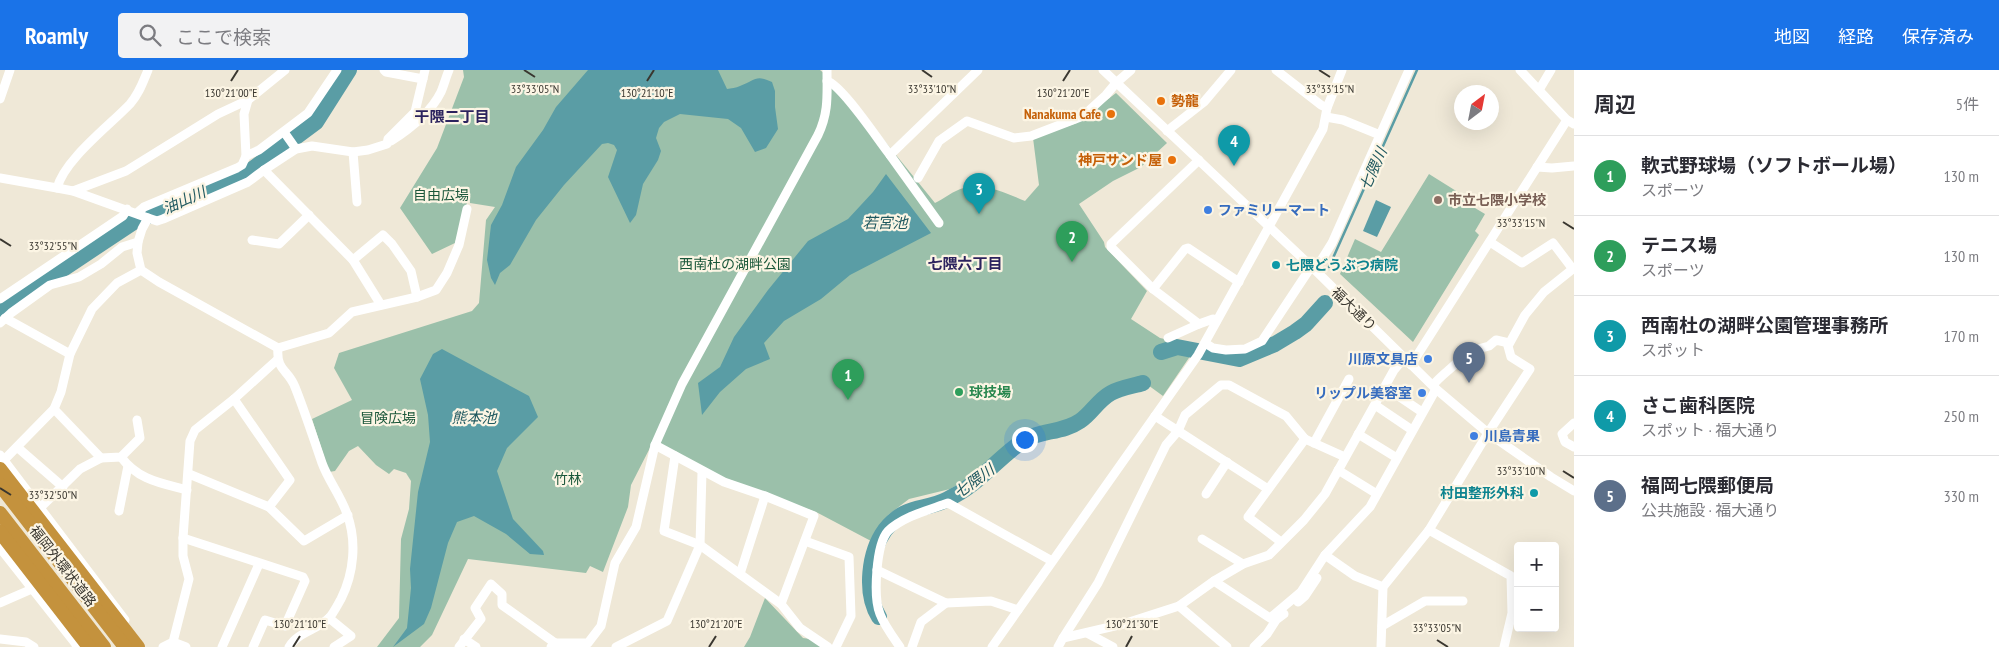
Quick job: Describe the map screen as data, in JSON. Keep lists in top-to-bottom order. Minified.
{"streets":{"highway":["福岡外環状道路"],"street":["福大通り"]},"districts":["干隈二丁目","七隈六丁目"],"water":["七隈川","油山川","若宮池","熊本池"],"parks":["自由広場","西南杜の湖畔公園","冒険広場","竹林"],"places":["勢龍","Nanakuma Cafe","神戸サンド屋","市立七隈小学校","ファミリーマート","七隈どうぶつ病院","川原文具店","球技場","リップル美容室","川島青果","村田整形外科"],"north":"top right","page":{"header":"Roamly","search":"ここで検索","nav":["地図","経路","保存済み"],"heading":["周辺","5件"],"pins":["4","3","2","5","1"],"list":[{"mark":"1","name":"軟式野球場（ソフトボール場）","note":"スポーツ","value":"130 m"},{"mark":"2","name":"テニス場","note":"スポーツ","value":"130 m"},{"mark":"3","name":"西南杜の湖畔公園管理事務所","note":"スポット","value":"170 m"},{"mark":"4","name":"さこ歯科医院","note":"スポット · 福大通り","value":"250 m"},{"mark":"5","name":"福岡七隈郵便局","note":"公共施設 · 福大通り","value":"330 m"}],"map_buttons":["+","−"]},"coordinates":["33°33'05\"N","33°33'10\"N","33°33'15\"N","130°21'00\"E","130°21'10\"E","130°21'20\"E","33°32'55\"N","33°32'50\"N","130°21'30\"E"]}
